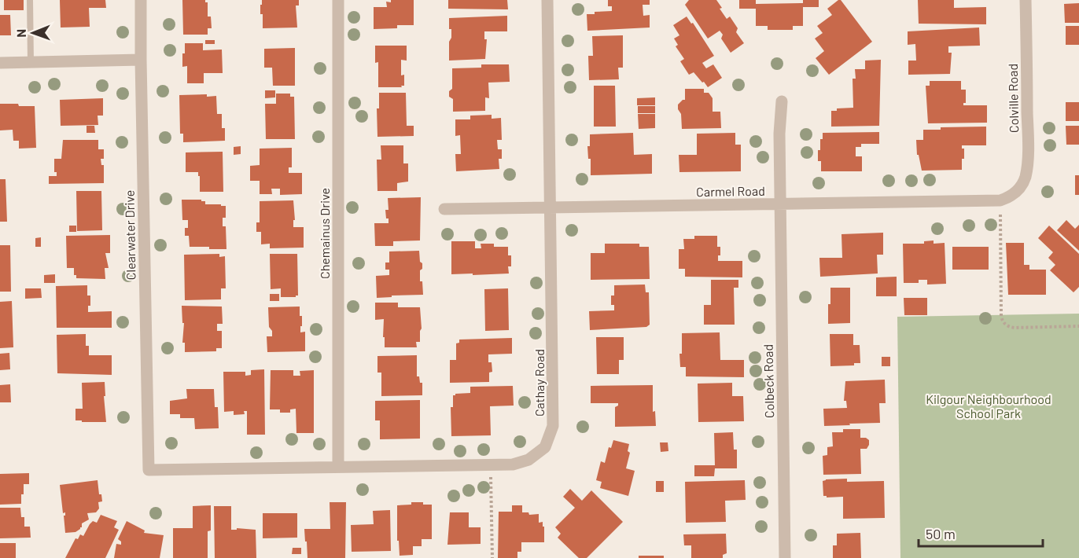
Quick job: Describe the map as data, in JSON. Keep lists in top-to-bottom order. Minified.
{"streets":{"street":["Colville Road","Carmel Road","Chemainus Drive","Clearwater Drive","Colbeck Road","Cathay Road"]},"crossings":[["Colville Road","Carmel Road"],["Carmel Road","Colbeck Road"],["Carmel Road","Cathay Road"],["Chemainus Drive","Cathay Road"],["Clearwater Drive","Cathay Road"]],"parks":["Kilgour Neighbourhood School Park"],"scale_bar":"50 m","north":"left"}
